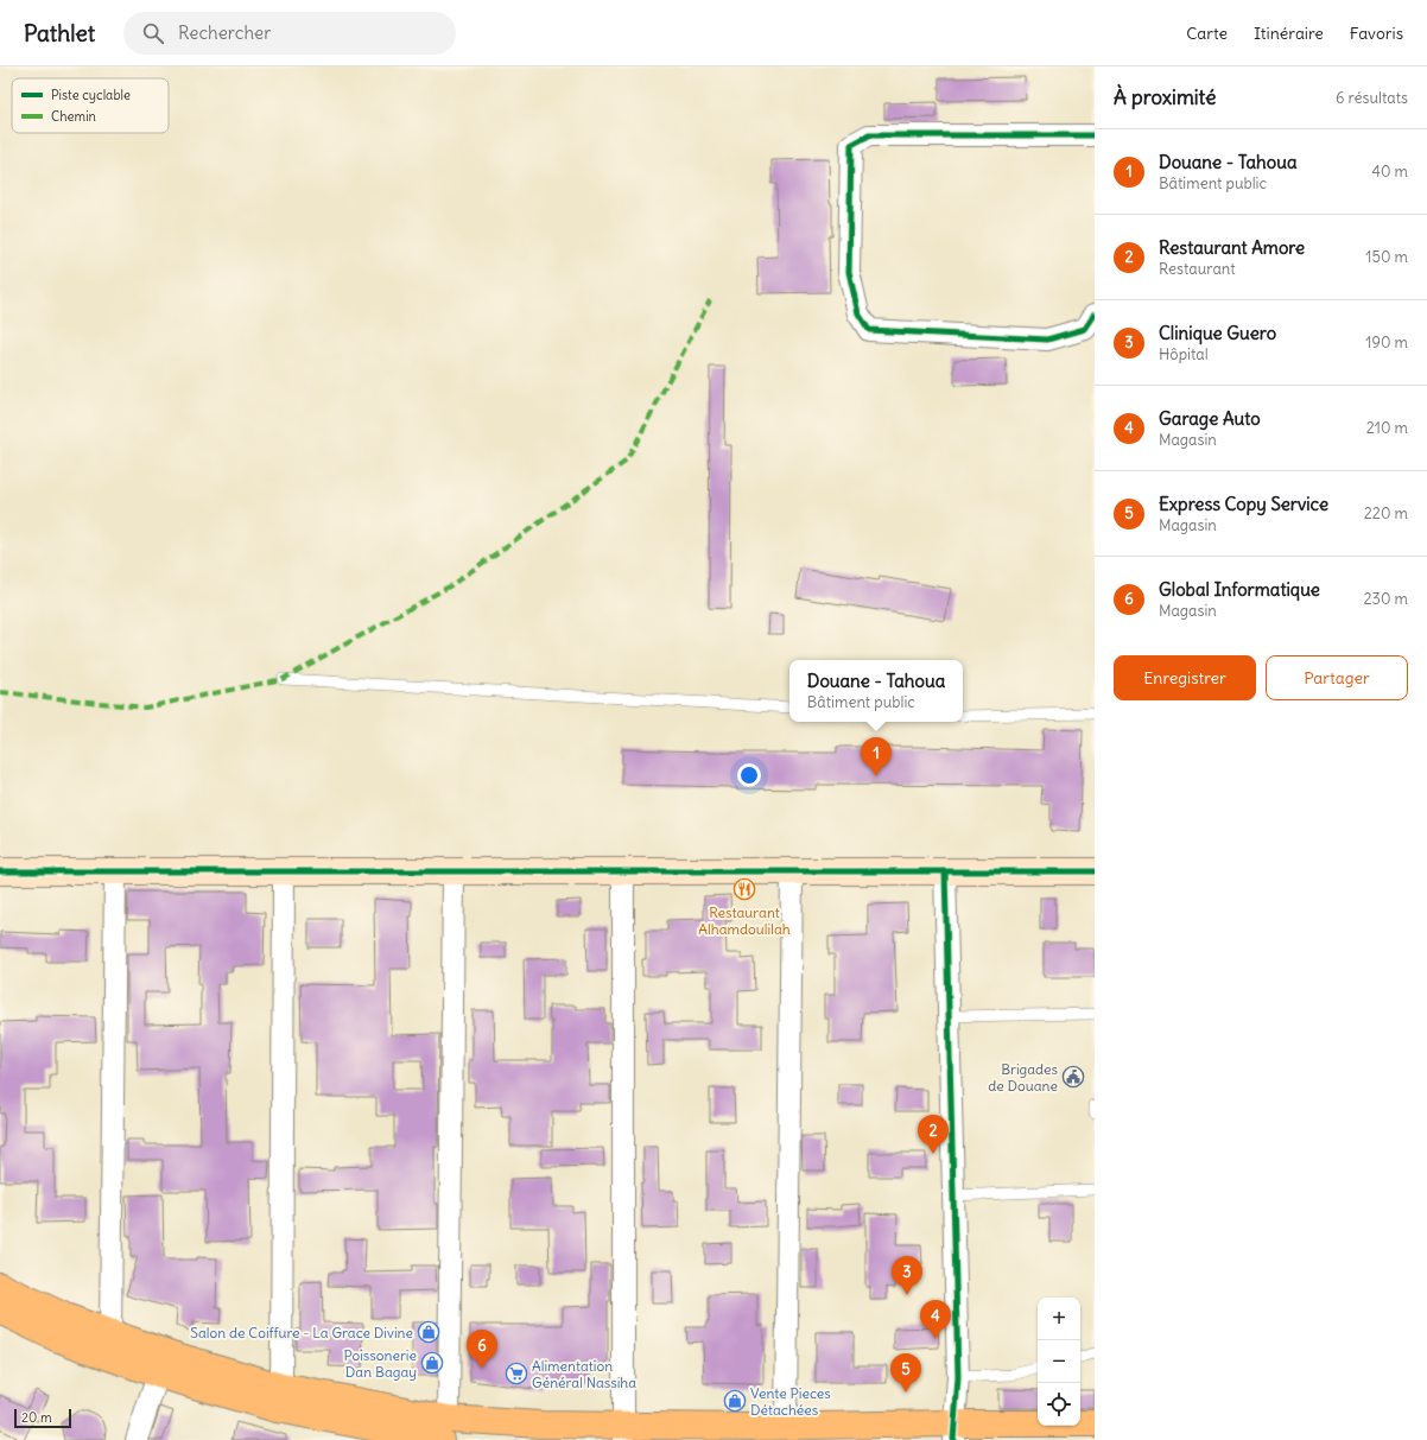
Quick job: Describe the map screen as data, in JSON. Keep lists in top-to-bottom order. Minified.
{"places":{"restaurant":["Restaurant Alhamdoulilah"],"public building":["Brigades de Douane"],"shop":["Salon de Coiffure - La Grace Divine","Poissonerie Dan Bagay","Vente Pieces Détachées"],"supermarket":["Alimentation Général Nassiha"]},"legend":["Piste cyclable","Chemin"],"scale_bar":"20 m","page":{"header":"Pathlet","search":"Rechercher","nav":["Carte","Itinéraire","Favoris"],"heading":["À proximité","6 résultats"],"list":[{"mark":"1","name":"Douane - Tahoua","note":"Bâtiment public","value":"40 m"},{"mark":"2","name":"Restaurant Amore","note":"Restaurant","value":"150 m"},{"mark":"3","name":"Clinique Guero","note":"Hôpital","value":"190 m"},{"mark":"4","name":"Garage Auto","note":"Magasin","value":"210 m"},{"mark":"5","name":"Express Copy Service","note":"Magasin","value":"220 m"},{"mark":"6","name":"Global Informatique","note":"Magasin","value":"230 m"}],"buttons":["Enregistrer","Partager"],"popup":["Douane - Tahoua","Bâtiment public"],"pins":["1","2","3","4","6","5"],"map_buttons":["+","−"],"scale":"20 m"}}
